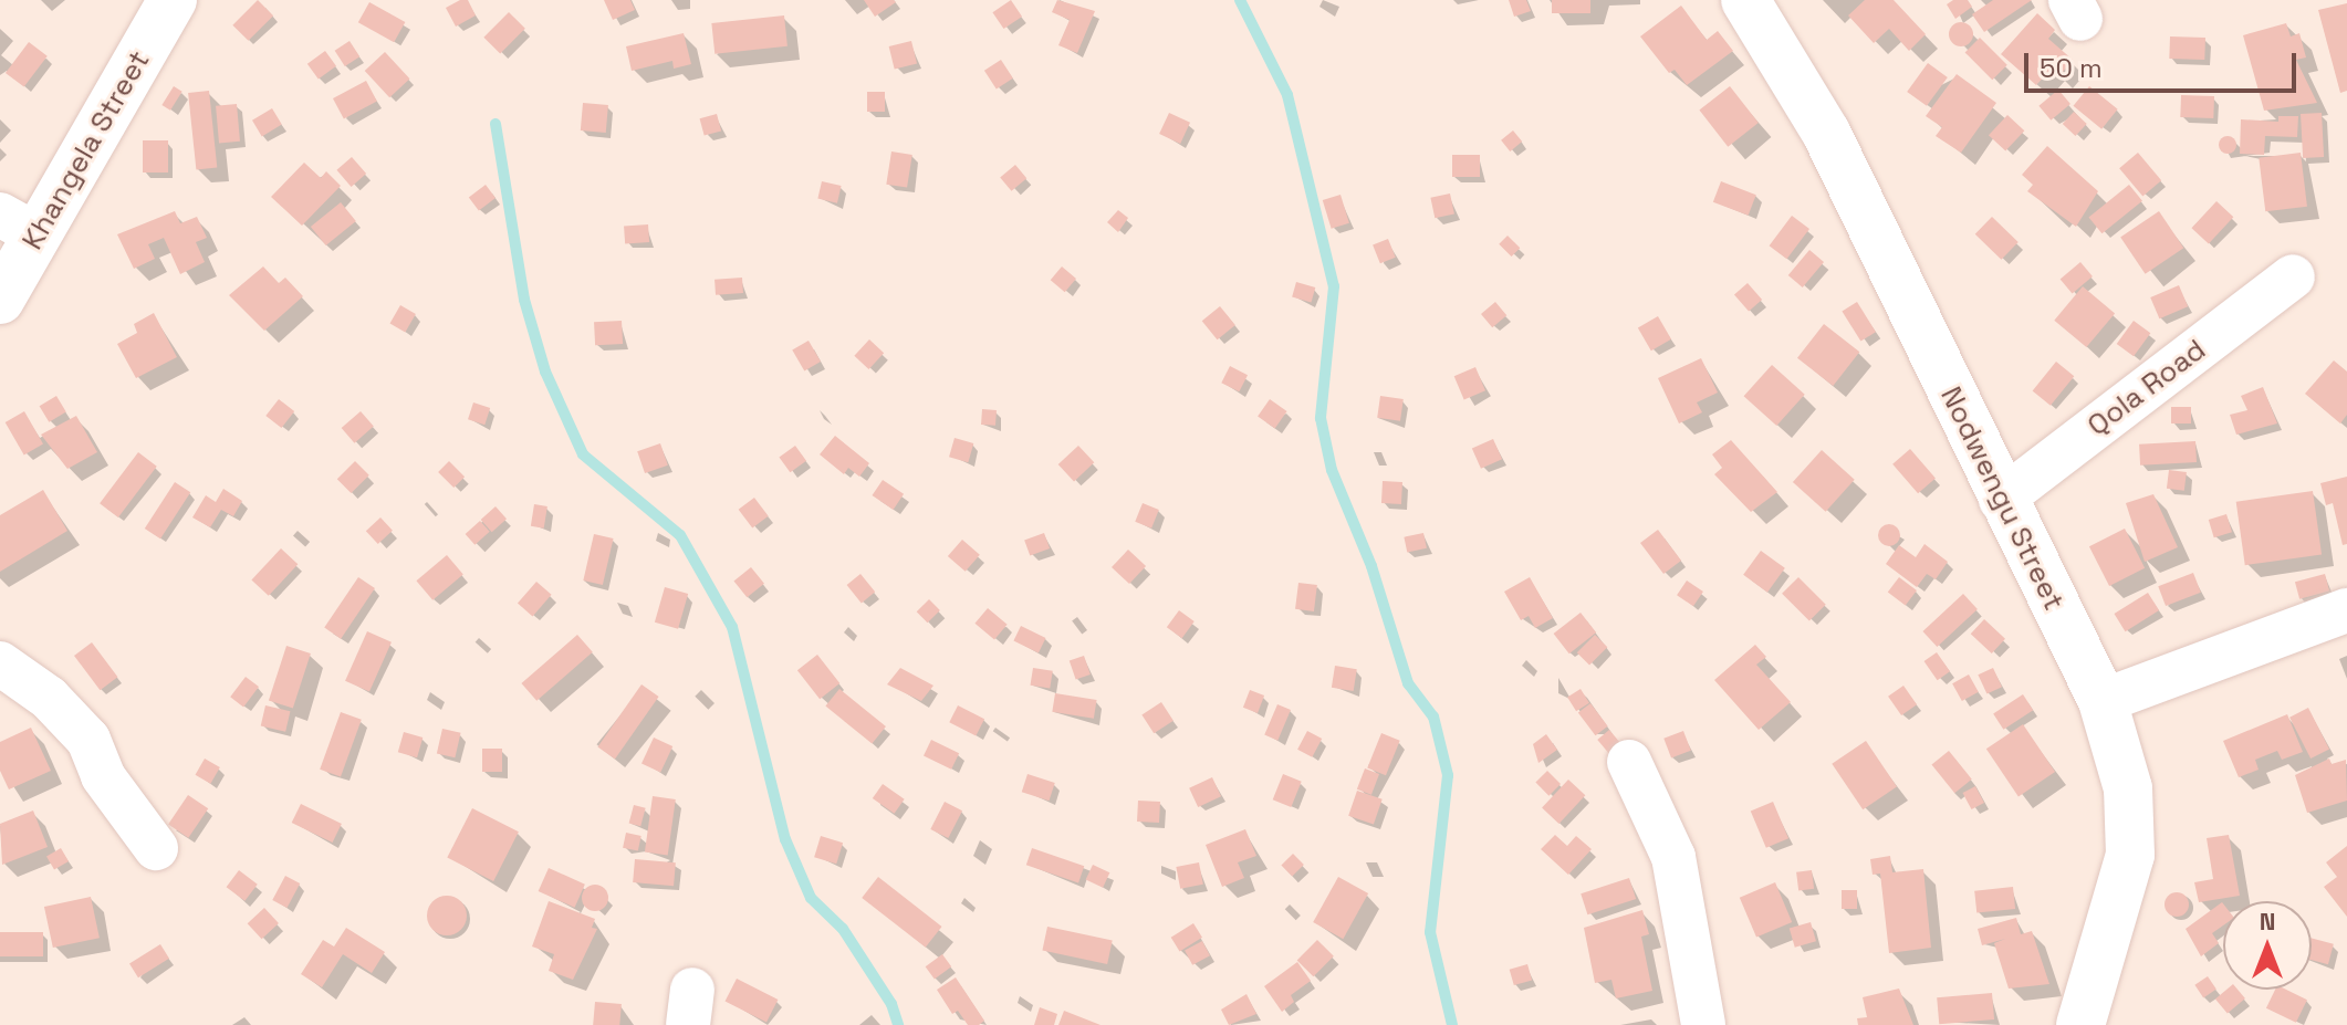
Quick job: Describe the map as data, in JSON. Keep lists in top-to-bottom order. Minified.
{"streets":{"street":["Khangela Street","Qola Road","Nodwengu Street"]},"crossings":[["Qola Road","Nodwengu Street"]],"scale_bar":"50 m","north":"top"}
